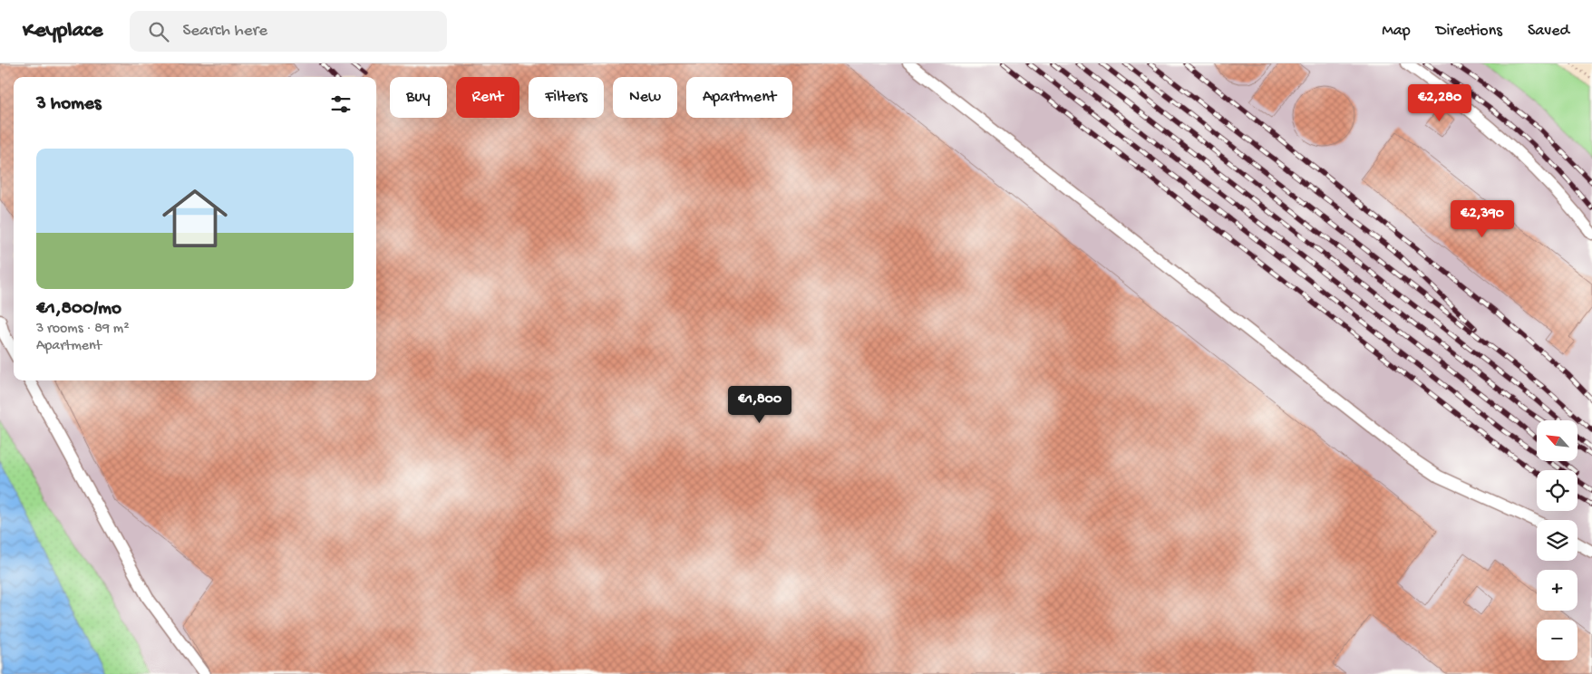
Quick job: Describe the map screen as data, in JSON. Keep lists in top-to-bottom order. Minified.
{"north":"top left","page":{"header":"Keyplace","search":"Search here","nav":["Map","Directions","Saved"],"chip":["Buy","Rent","Filters","New","Apartment"],"heading":"3 homes","price":["€2,280","€2,390","€1,800"],"list":[{"name":"€1,800/mo","note":"3 rooms · 89 m² · Apartment"}],"map_buttons":["+","−"]}}
